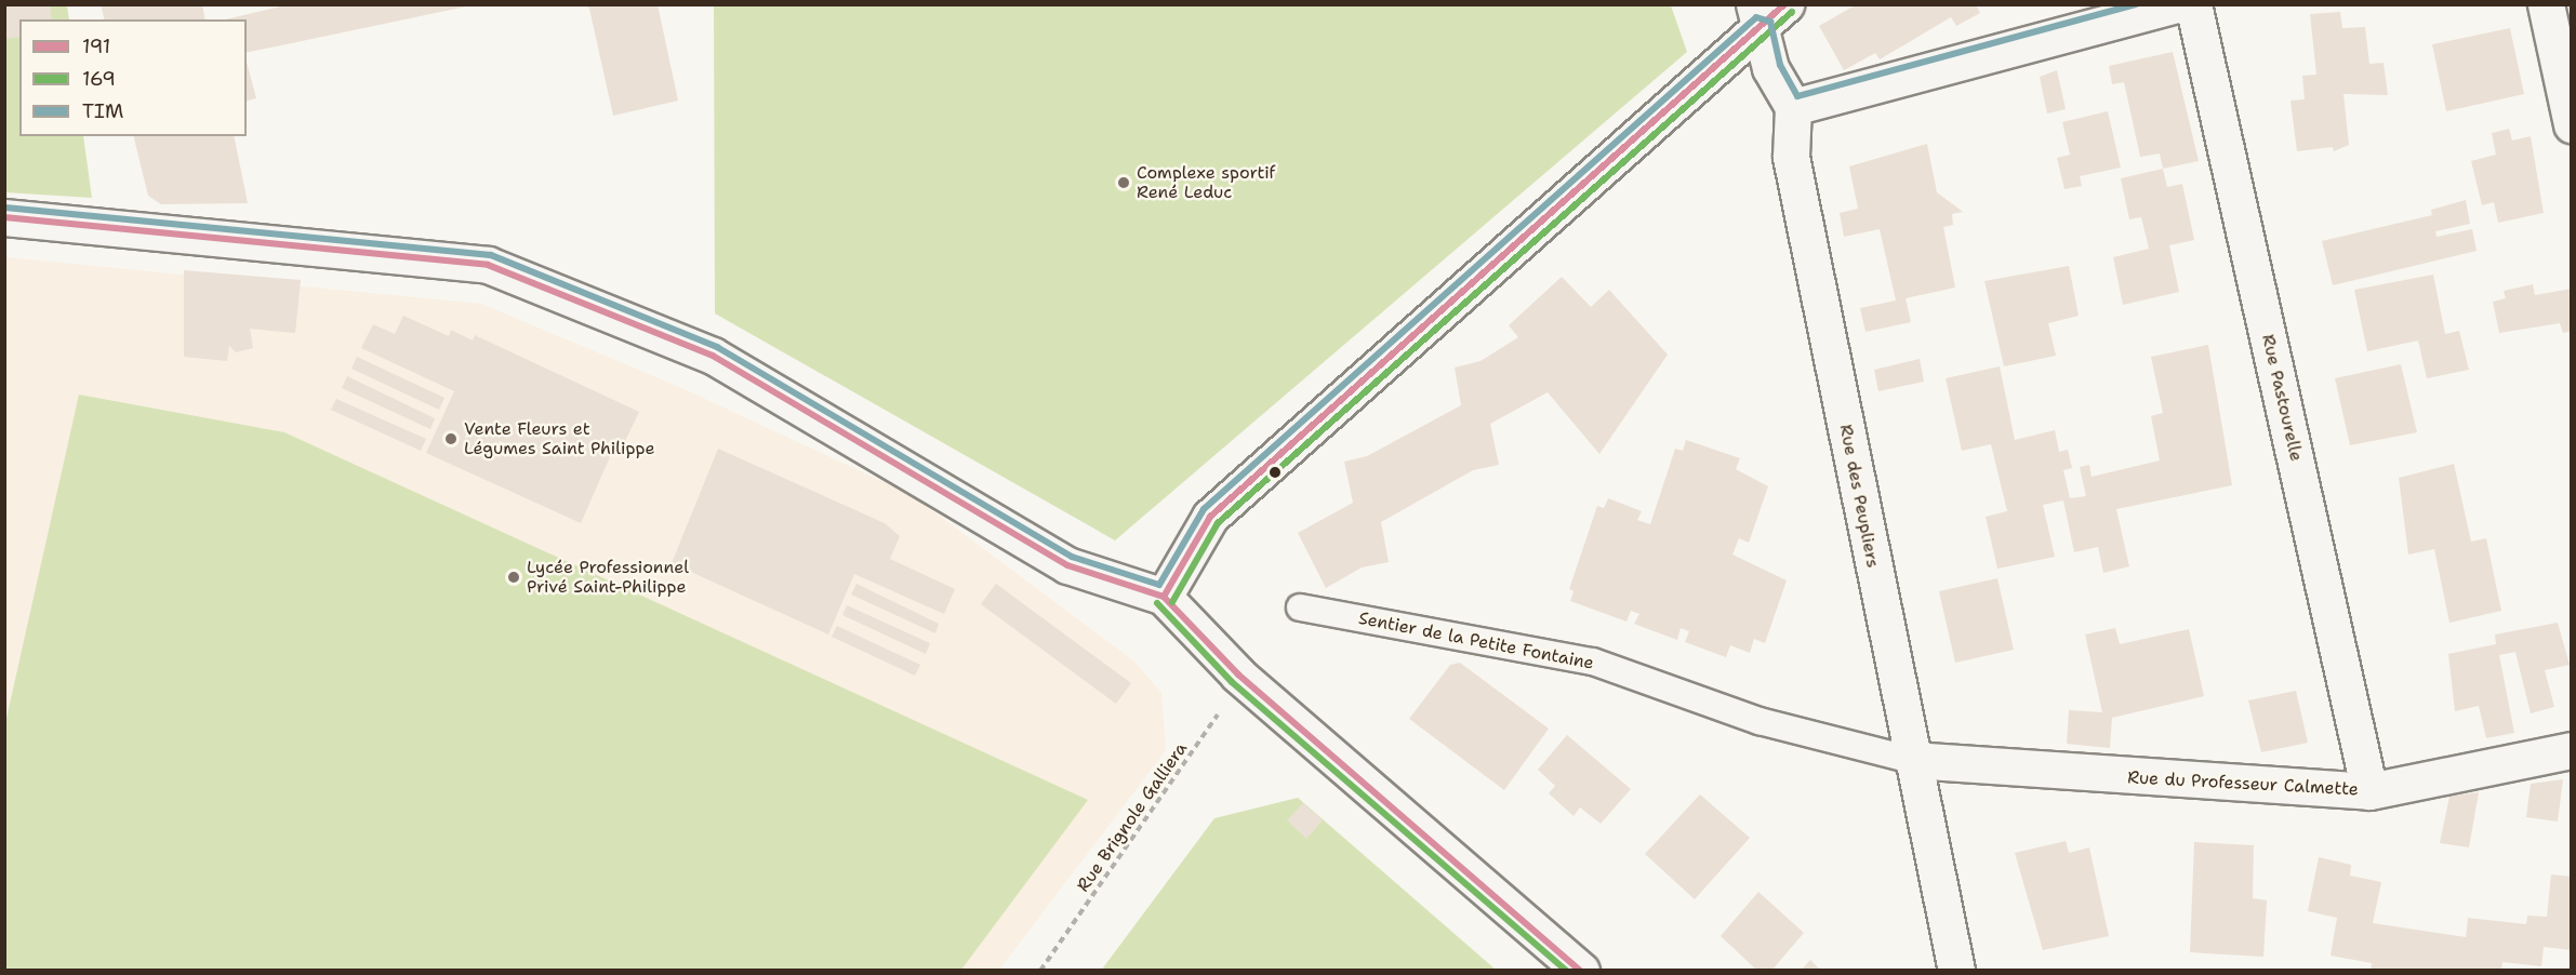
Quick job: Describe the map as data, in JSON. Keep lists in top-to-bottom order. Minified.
{"streets":{"street":["Rue Pastourelle","Rue des Peupliers","Rue du Professeur Calmette"],"lane":["Sentier de la Petite Fontaine"],"path":["Rue Brignole Galliera"]},"crossings":[["Rue Pastourelle","Rue du Professeur Calmette"],["Rue des Peupliers","Sentier de la Petite Fontaine"],["Rue des Peupliers","Rue du Professeur Calmette"],["Sentier de la Petite Fontaine","Rue du Professeur Calmette"]],"places":["Complexe sportif René Leduc","Vente Fleurs et Légumes Saint Philippe","Lycée Professionnel Privé Saint-Philippe"],"lines":["transit line 191","transit line TIM","transit line 169"],"legend":["191","169","TIM"]}
